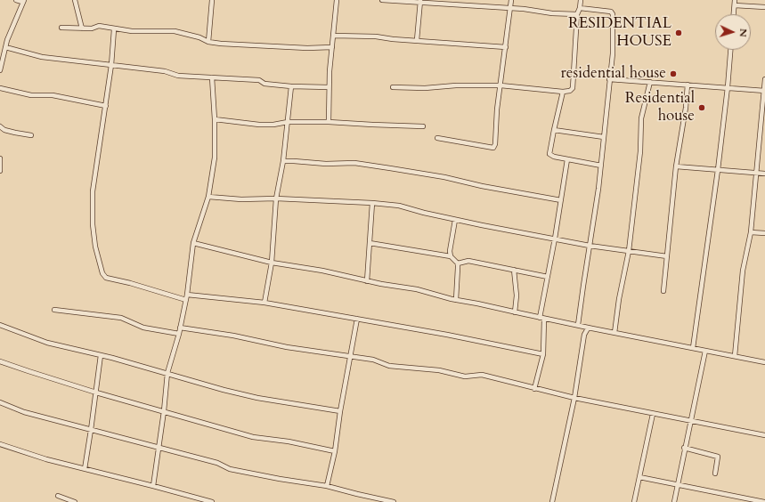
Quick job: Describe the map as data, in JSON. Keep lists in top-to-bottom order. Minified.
{"places":["RESIDENTIAL HOUSE","residential house","Residential house"],"north":"right"}
